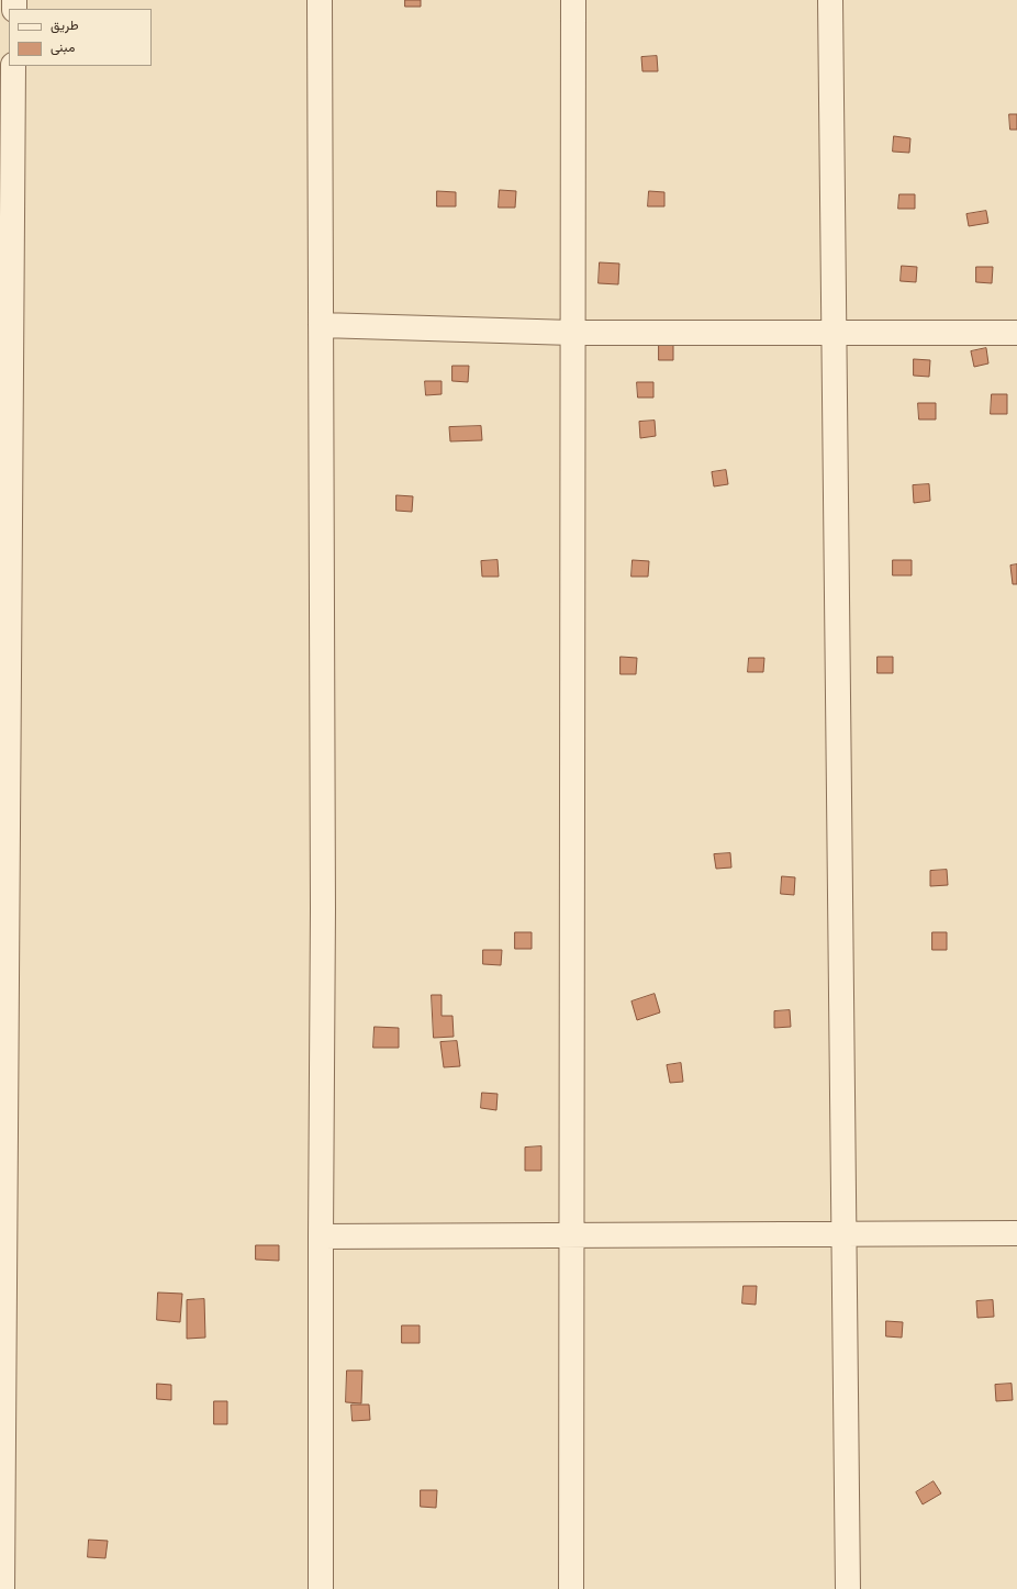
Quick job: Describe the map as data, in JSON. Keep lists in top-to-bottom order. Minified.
{"legend":["طريق","مبنى"]}
